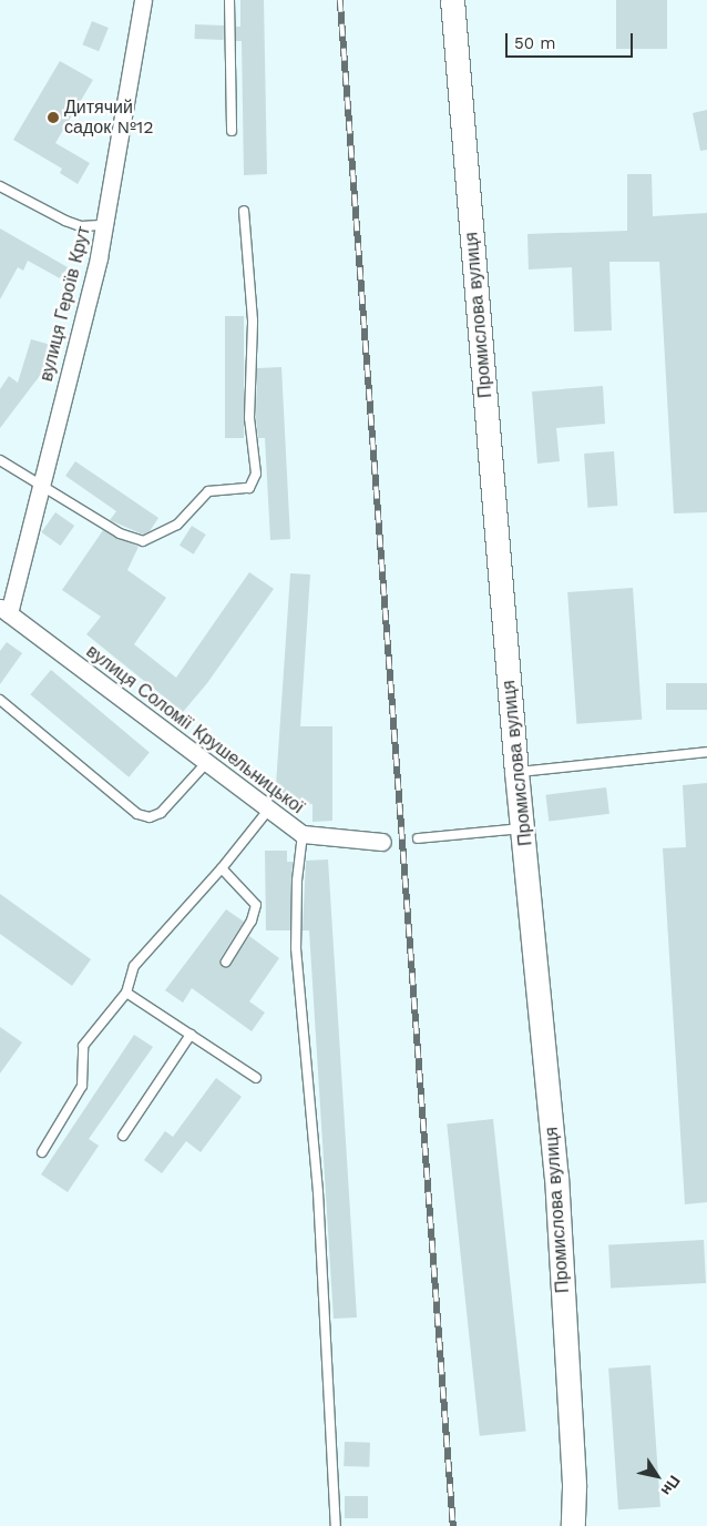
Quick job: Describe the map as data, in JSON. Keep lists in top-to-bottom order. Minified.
{"streets":{"street":["вулиця Героїв Крут","Промислова вулиця","вулиця Соломії Крушельницької"]},"crossings":[["вулиця Героїв Крут","вулиця Соломії Крушельницької"]],"places":["Дитячий садок №12"],"scale_bar":"50 m","north":"bottom right"}
